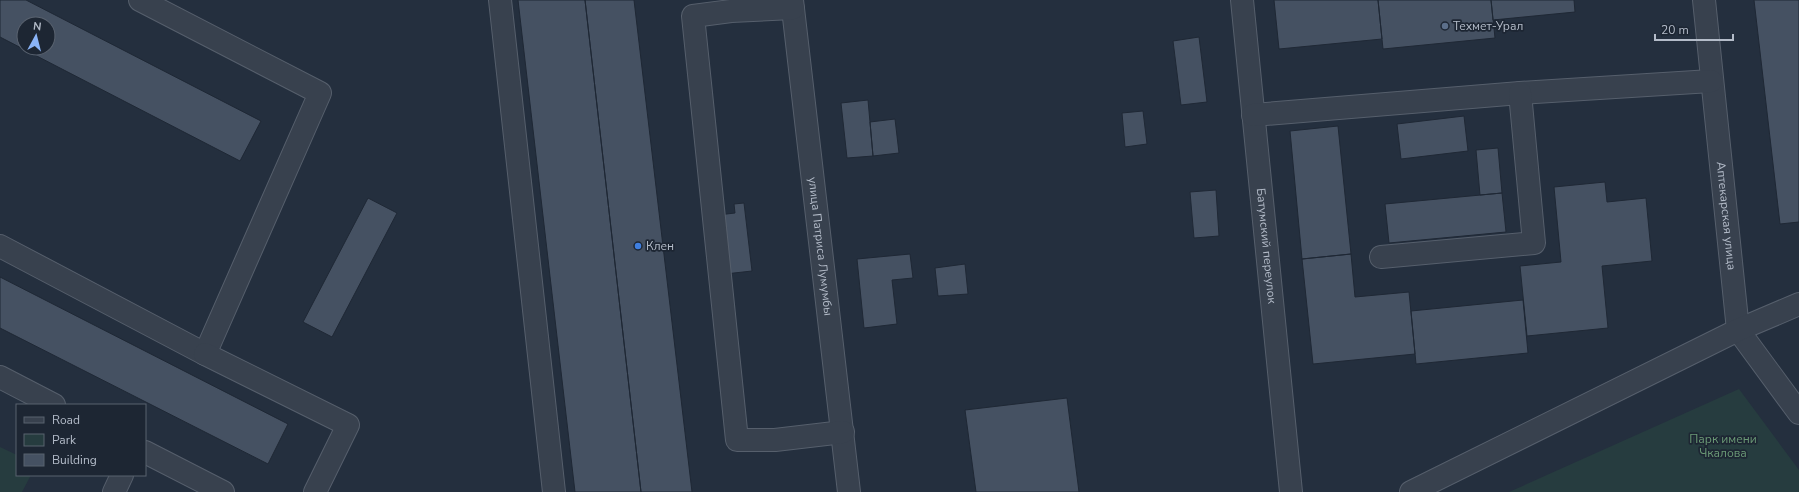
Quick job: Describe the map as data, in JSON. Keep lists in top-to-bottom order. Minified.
{"streets":{"street":["Аптекарская улица","улица Патриса Лумумбы","Батумский переулок"]},"parks":["Парк имени Чкалова"],"places":["Техмет-Урал","Клен"],"legend":["Road","Park","Building"],"scale_bar":"20 m","north":"top"}
